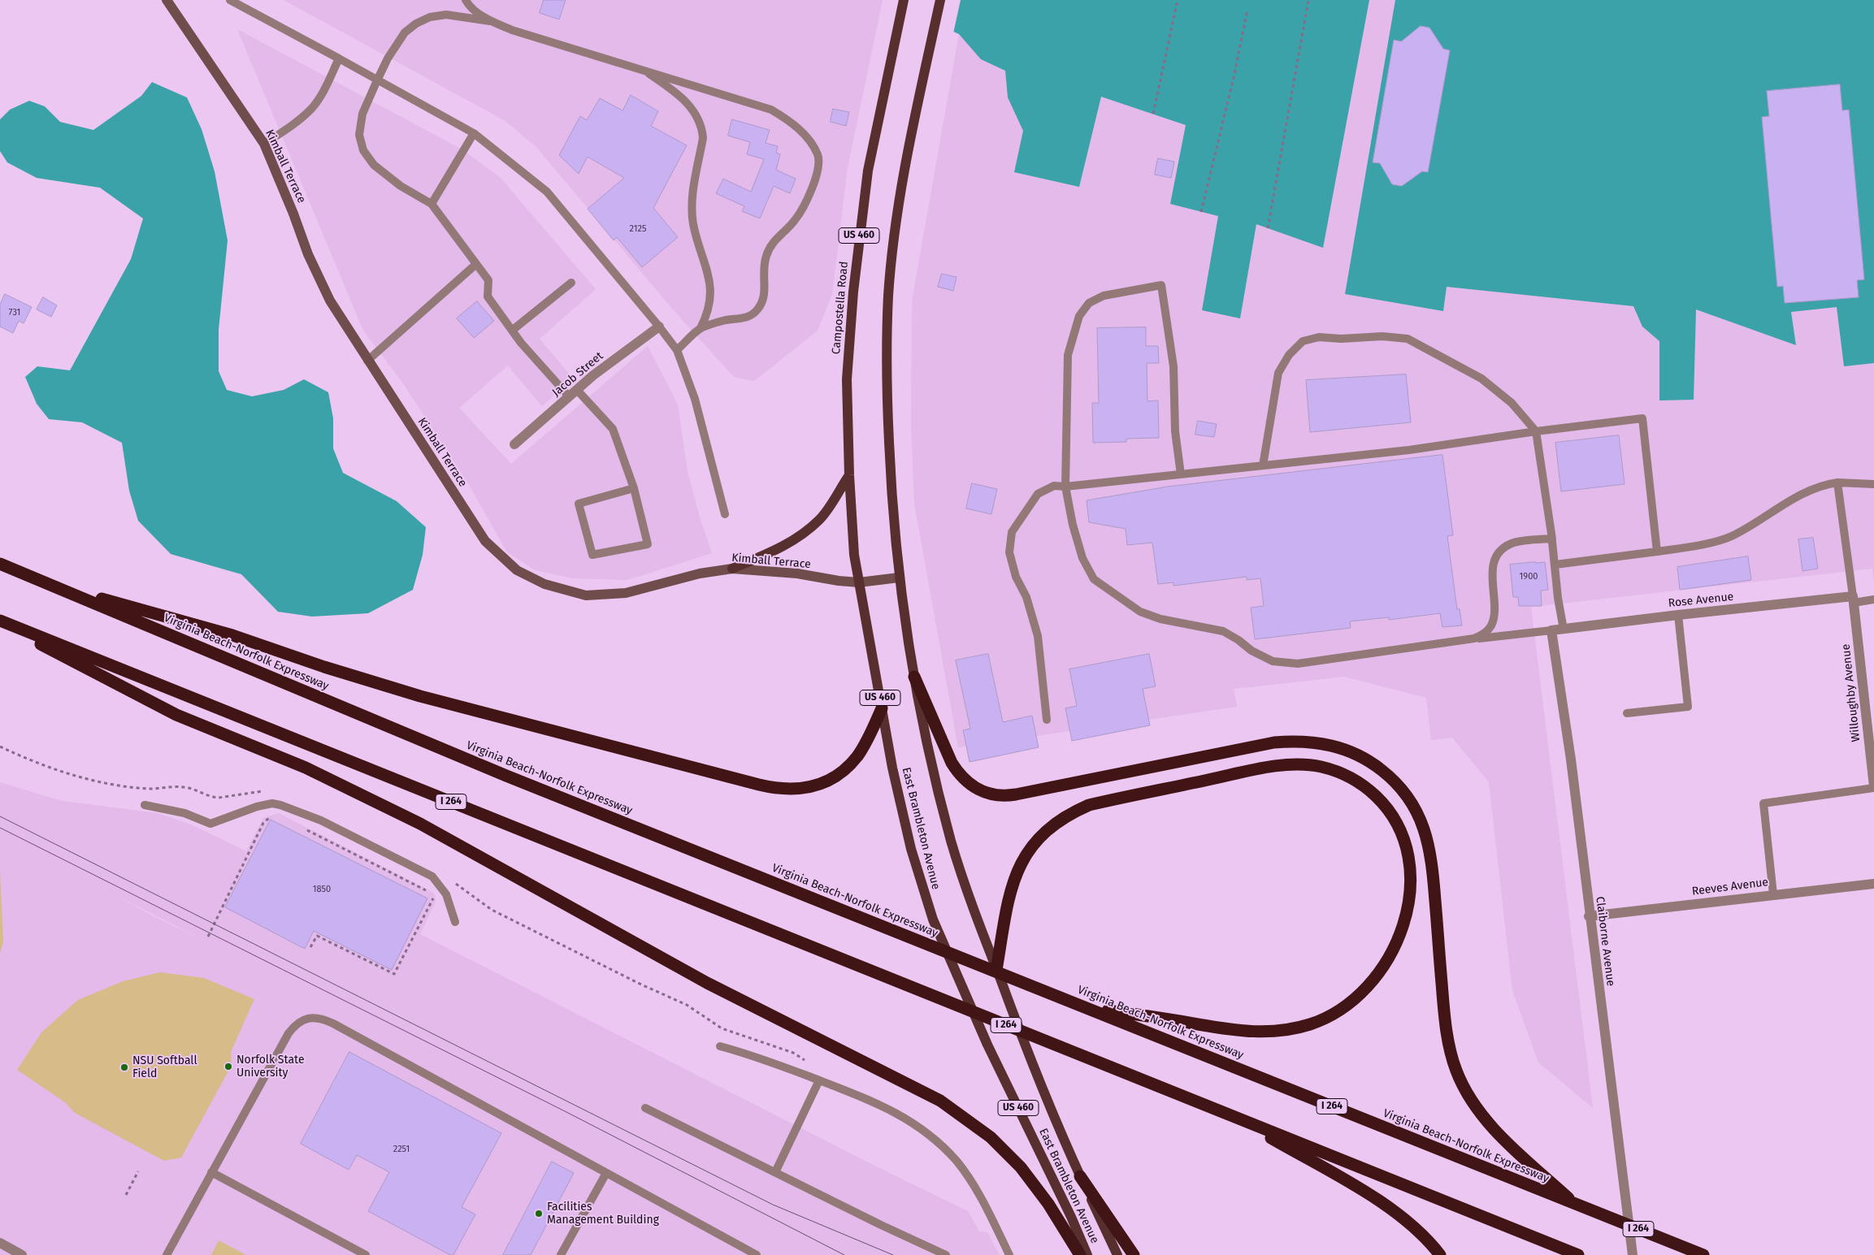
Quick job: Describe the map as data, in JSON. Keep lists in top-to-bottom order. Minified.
{"streets":{"highway":["Virginia Beach-Norfolk Expressway","I 264"],"main road":["US 460","Campostella Road","East Brambleton Avenue"],"street":["Kimball Terrace","Jacob Street","Rose Avenue","Willoughby Avenue","Reeves Avenue","Claiborne Avenue"]},"crossings":[["Kimball Terrace","East Brambleton Avenue"],["Campostella Road","East Brambleton Avenue"],["Rose Avenue","Willoughby Avenue"],["Rose Avenue","Claiborne Avenue"],["Reeves Avenue","Claiborne Avenue"]],"places":["Norfolk State University","NSU Softball Field","Facilities Management Building"],"house_numbers":["2125","731","1900","1850","2251"]}
